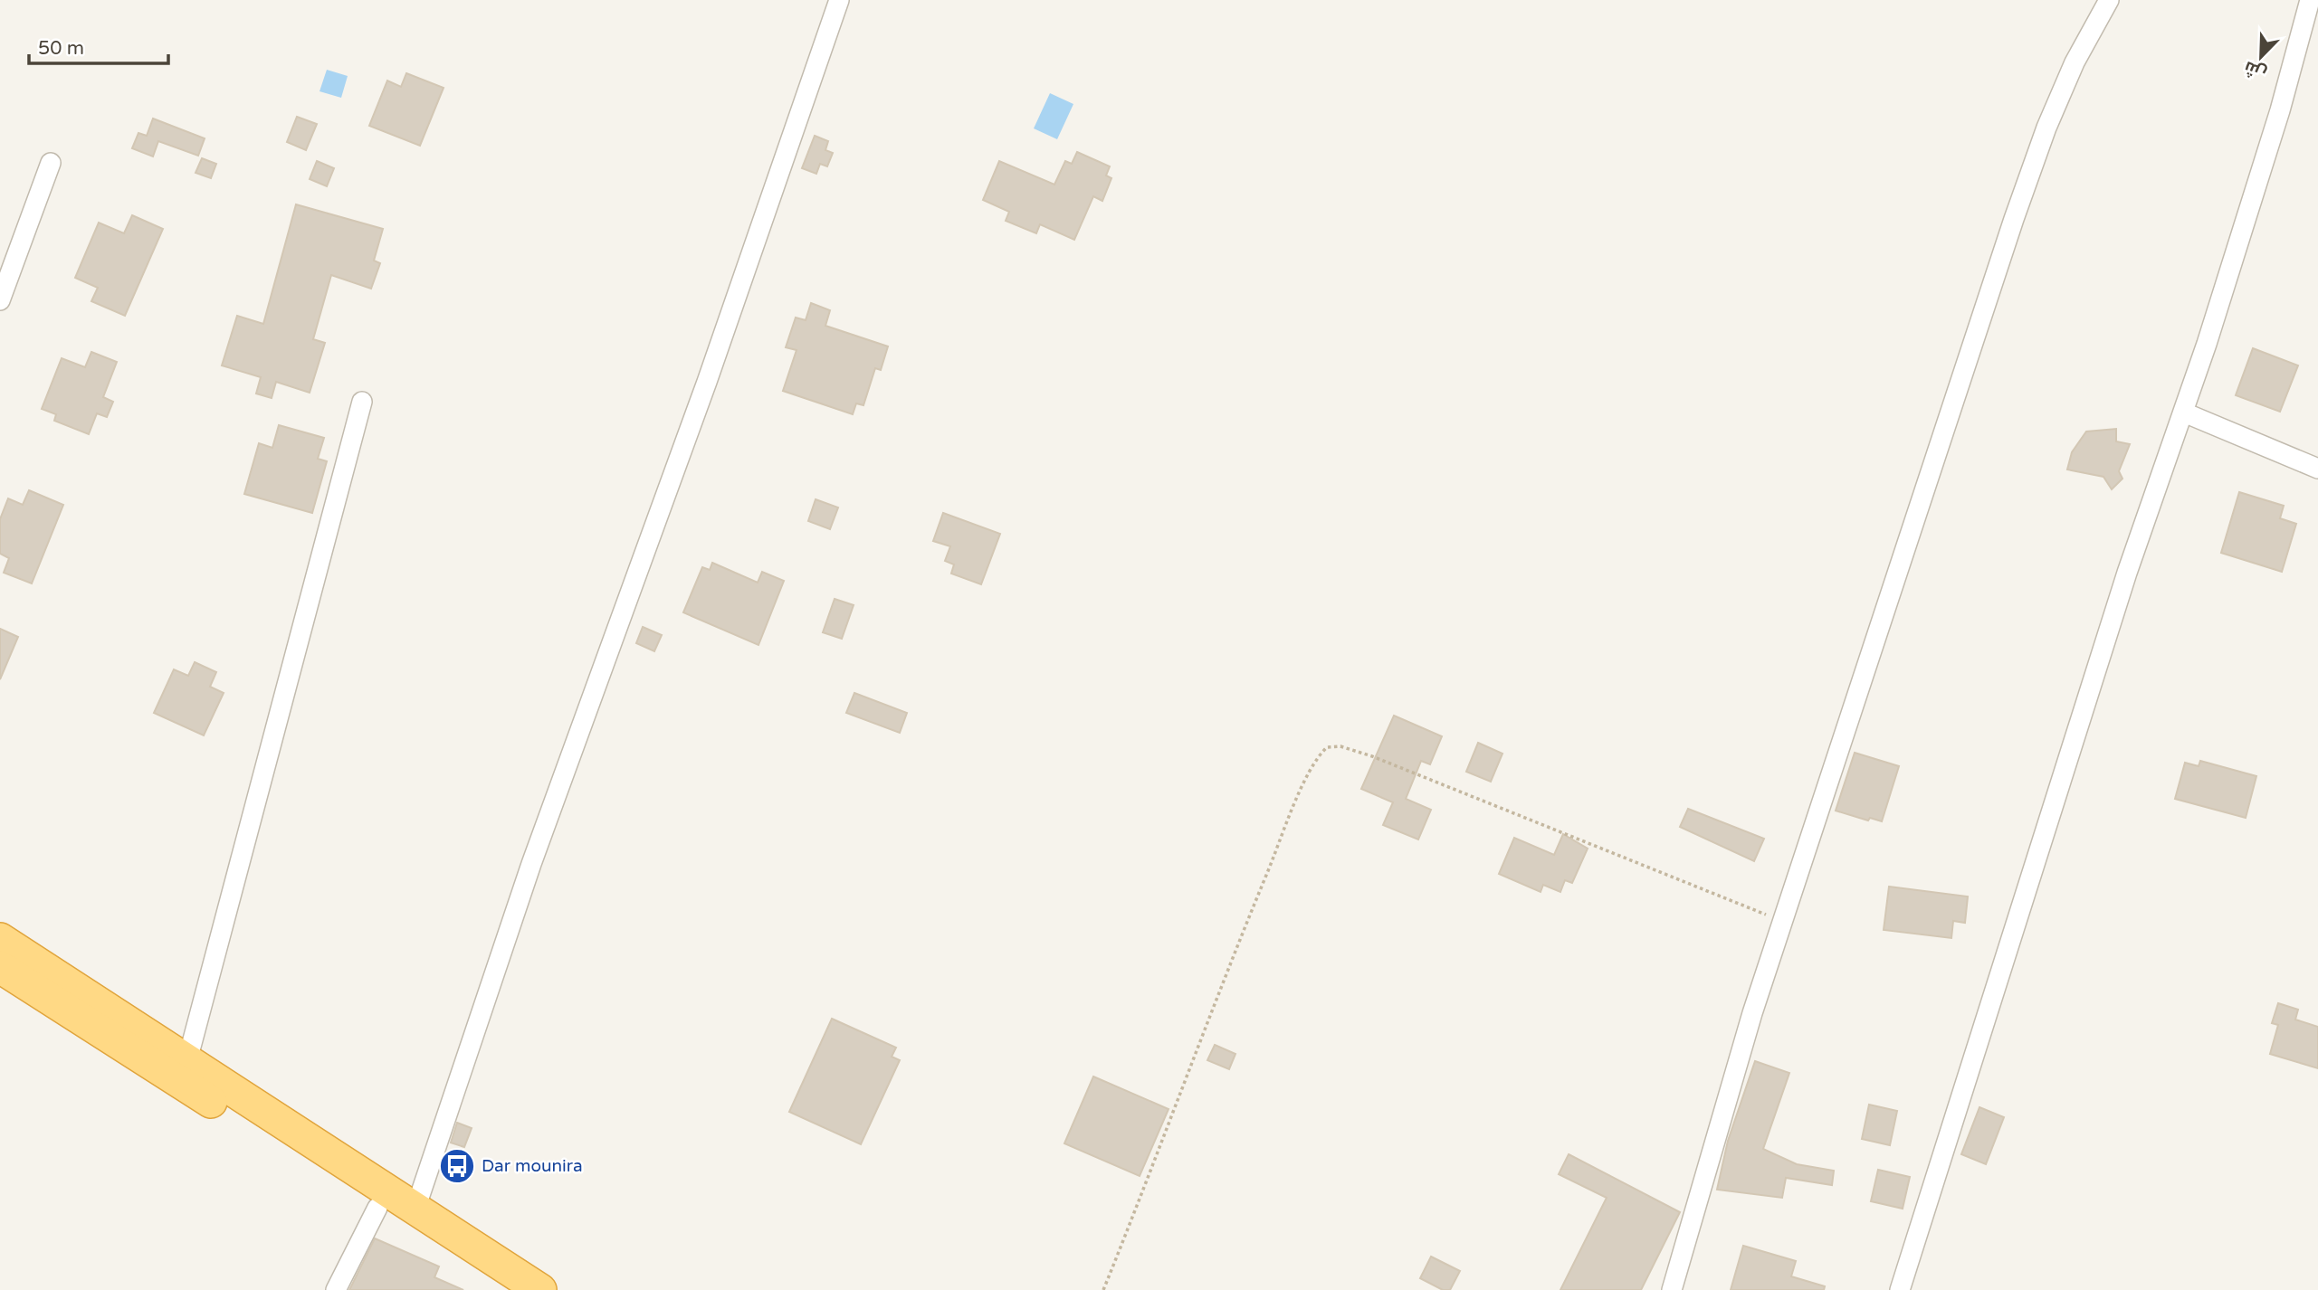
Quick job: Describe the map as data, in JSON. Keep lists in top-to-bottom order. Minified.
{"places":{"bus stop":["Dar mounira"]},"scale_bar":"50 m","north":"bottom left"}
